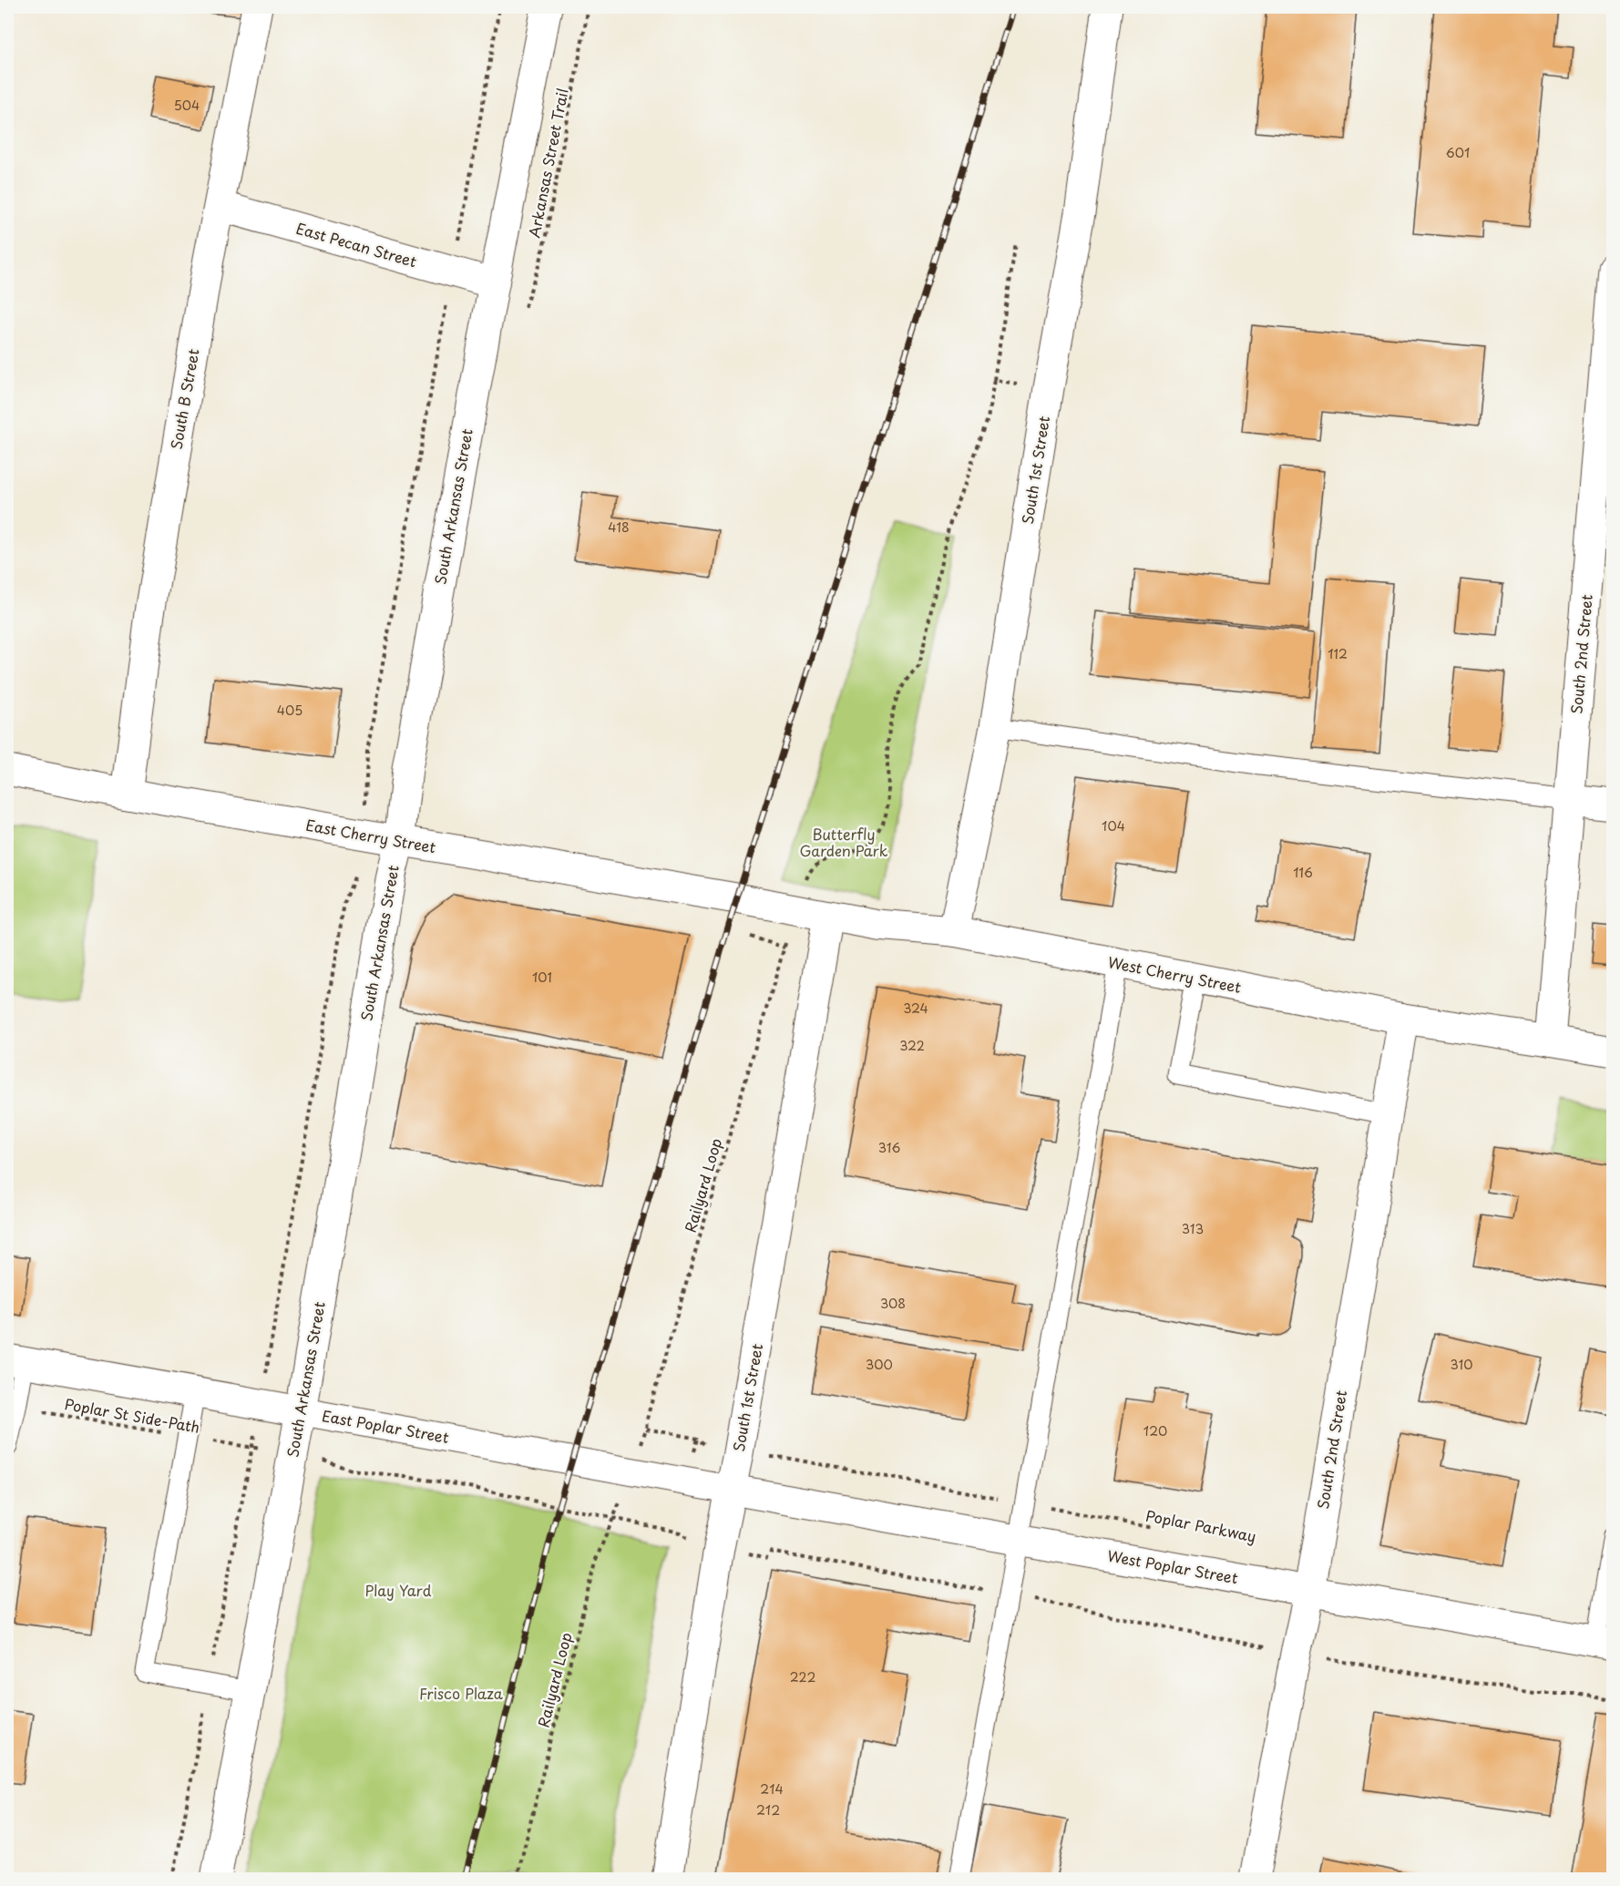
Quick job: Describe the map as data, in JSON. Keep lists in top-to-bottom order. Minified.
{"streets":{"street":["East Pecan Street","South B Street","South 1st Street","South Arkansas Street","South 2nd Street","East Cherry Street","West Cherry Street","East Poplar Street","West Poplar Street"],"path":["Arkansas Street Trail","Railyard Loop","Poplar St Side-Path","Poplar Parkway"]},"crossings":[["East Pecan Street","South B Street"],["East Pecan Street","South Arkansas Street"],["South B Street","East Cherry Street"],["South 1st Street","West Cherry Street"],["South 1st Street","East Poplar Street"],["South 1st Street","West Poplar Street"],["South Arkansas Street","East Cherry Street"],["South Arkansas Street","East Poplar Street"],["South 2nd Street","West Cherry Street"],["South 2nd Street","West Poplar Street"],["East Cherry Street","West Cherry Street"],["East Poplar Street","West Poplar Street"]],"parks":["Butterfly Garden Park","Play Yard","Frisco Plaza"],"house_numbers":["504","601","418","112","405","104","116","101","324","322","316","313","308","300","310","120","222","214","212"]}
